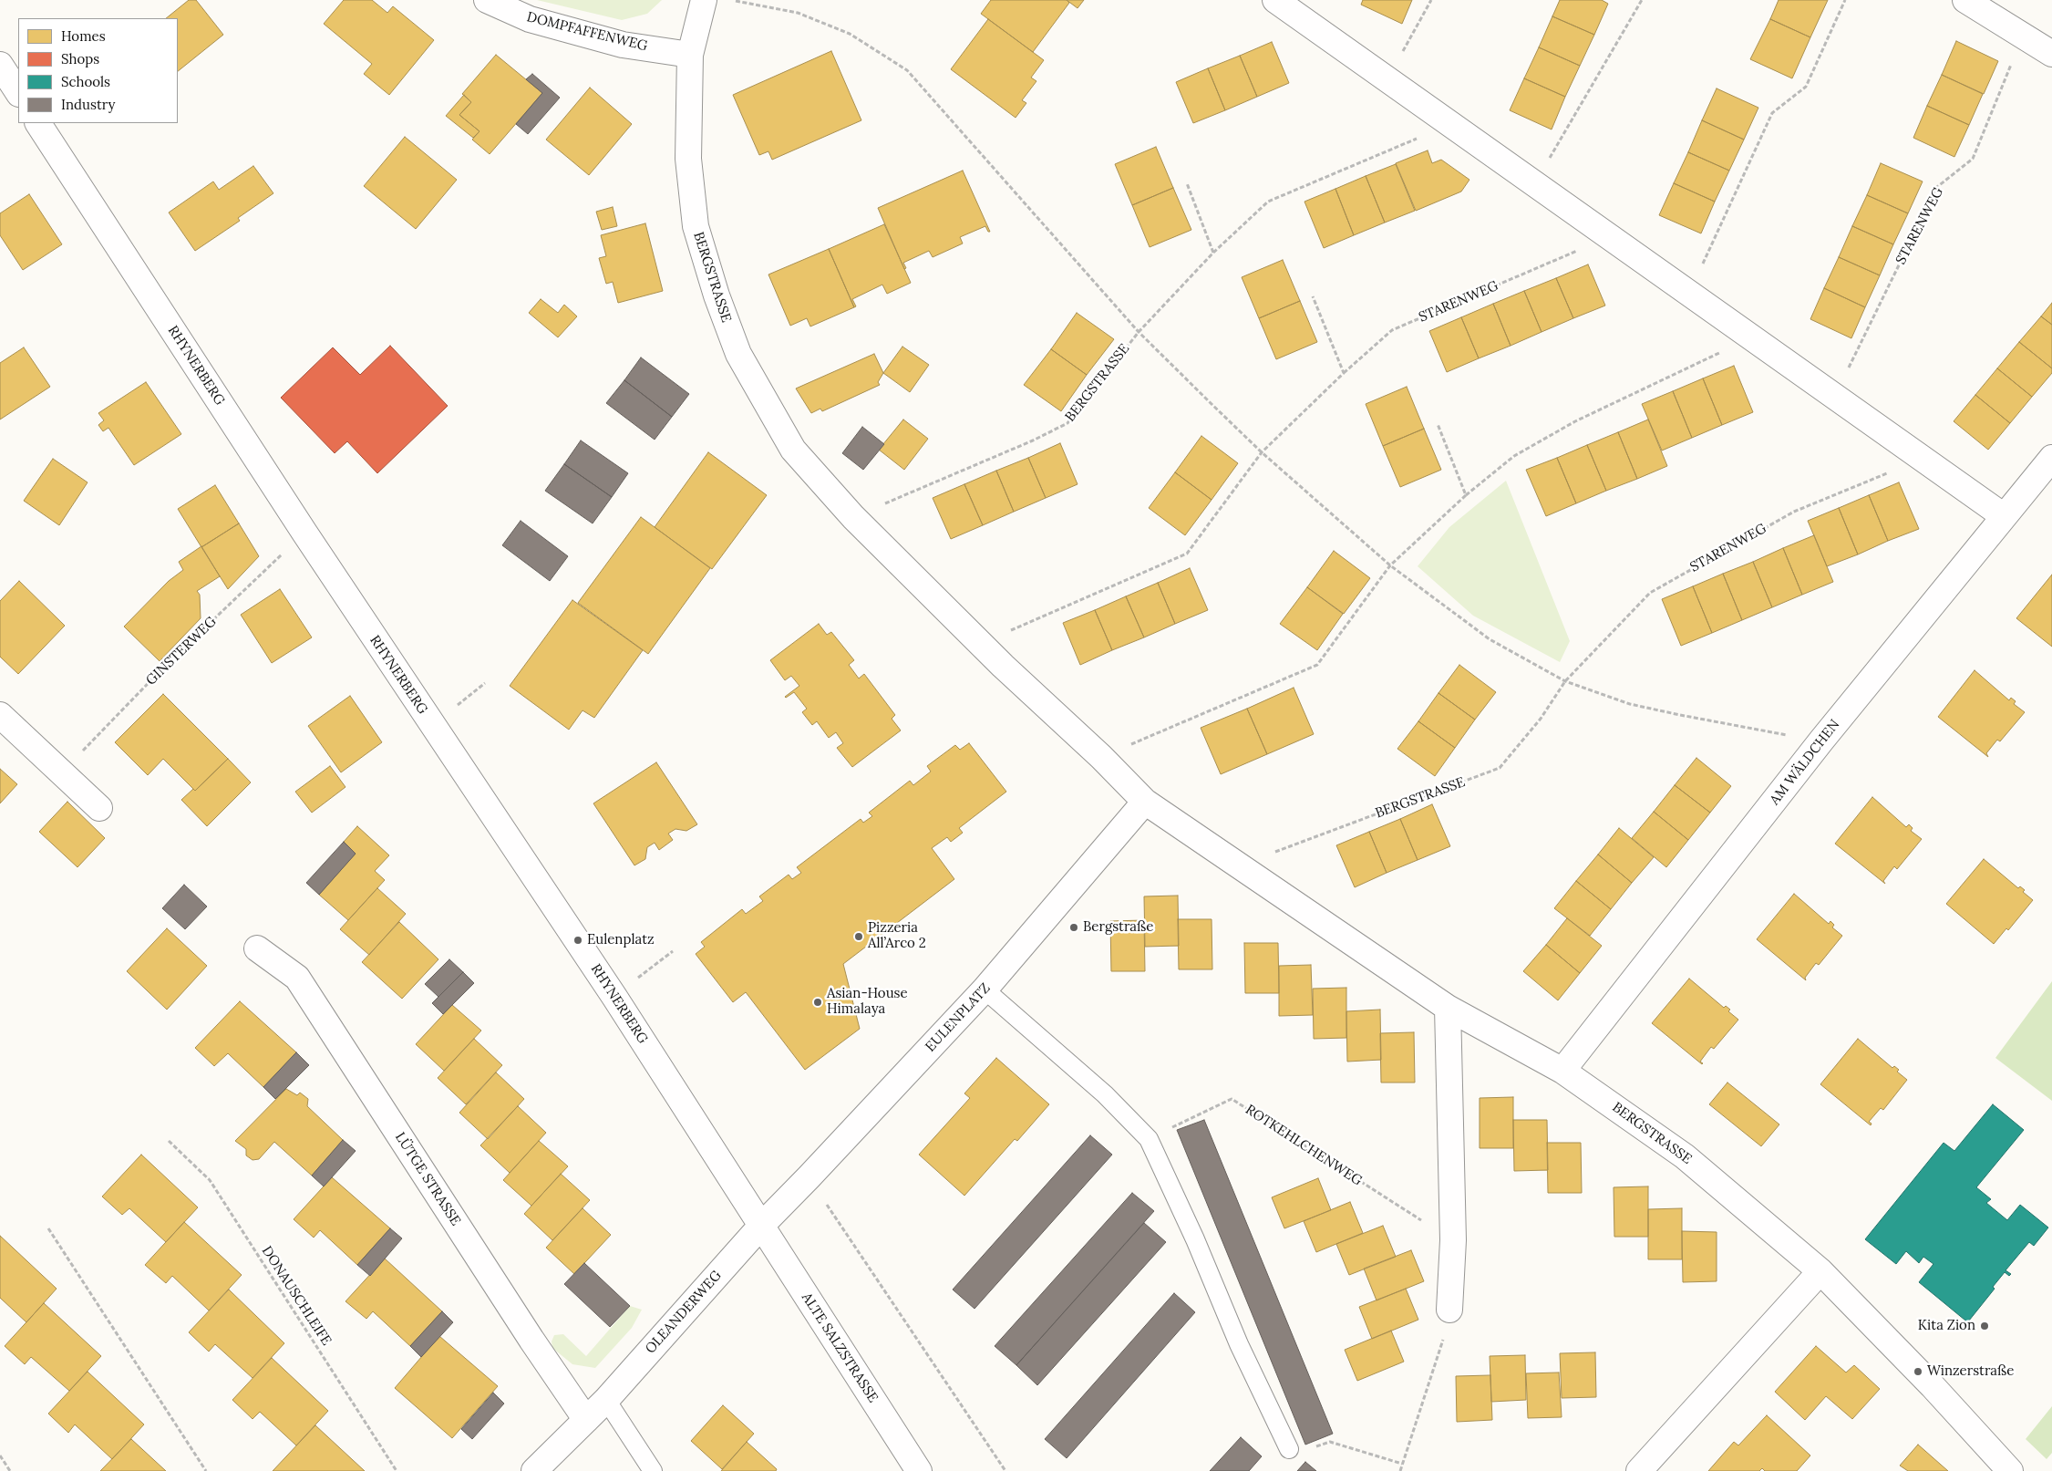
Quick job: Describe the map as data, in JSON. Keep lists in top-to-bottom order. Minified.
{"streets":{"street":["DOMPFAFFENWEG","BERGSTRASSE","RHYNERBERG","AM WÄLDCHEN","EULENPLATZ","LÜTGE STRASSE","OLEANDERWEG","ALTE SALZSTRASSE"],"path":["STARENWEG","GINSTERWEG","ROTKEHLCHENWEG","DONAUSCHLEIFE"]},"crossings":[["DOMPFAFFENWEG","BERGSTRASSE"],["STARENWEG","BERGSTRASSE"],["BERGSTRASSE","AM WÄLDCHEN"],["BERGSTRASSE","EULENPLATZ"],["RHYNERBERG","GINSTERWEG"],["RHYNERBERG","EULENPLATZ"],["RHYNERBERG","OLEANDERWEG"],["RHYNERBERG","ALTE SALZSTRASSE"],["EULENPLATZ","OLEANDERWEG"],["EULENPLATZ","ALTE SALZSTRASSE"],["LÜTGE STRASSE","OLEANDERWEG"],["OLEANDERWEG","ALTE SALZSTRASSE"]],"places":["Bergstraße","Pizzeria All’Arco 2","Eulenplatz","Asian-House Himalaya","Kita Zion","Winzerstraße"],"legend":["Homes","Shops","Schools","Industry"]}
